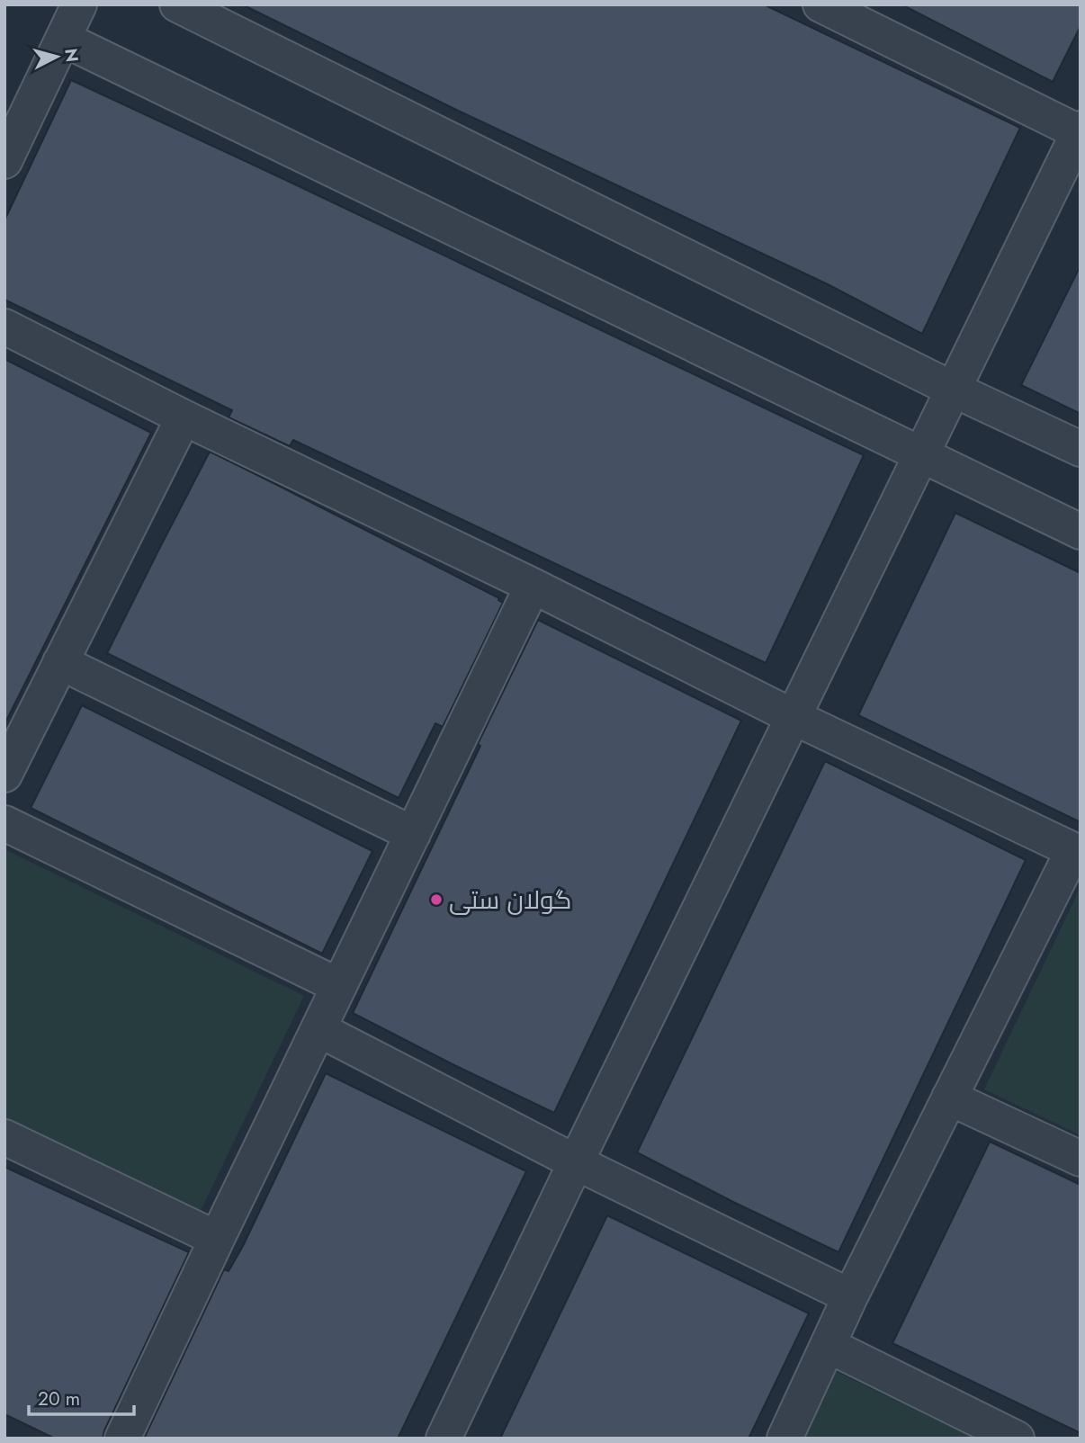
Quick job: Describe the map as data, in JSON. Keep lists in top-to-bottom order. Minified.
{"places":["گولان ستی"],"scale_bar":"20 m","north":"right"}
